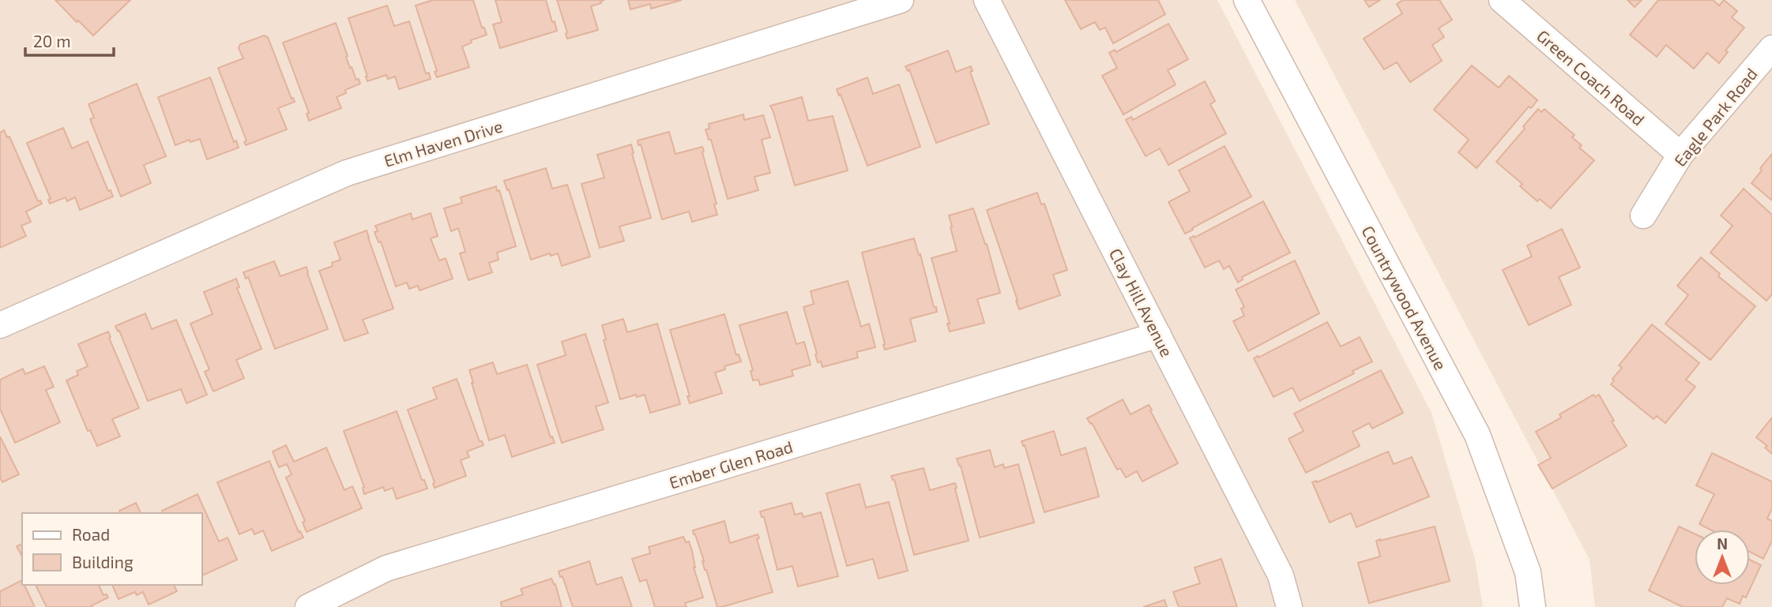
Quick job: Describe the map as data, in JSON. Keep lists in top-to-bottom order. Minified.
{"streets":{"street":["Green Coach Road","Eagle Park Road","Elm Haven Drive","Countrywood Avenue","Clay Hill Avenue","Ember Glen Road"]},"crossings":[["Green Coach Road","Eagle Park Road"],["Clay Hill Avenue","Ember Glen Road"]],"legend":["Road","Building"],"scale_bar":"20 m","north":"top"}
